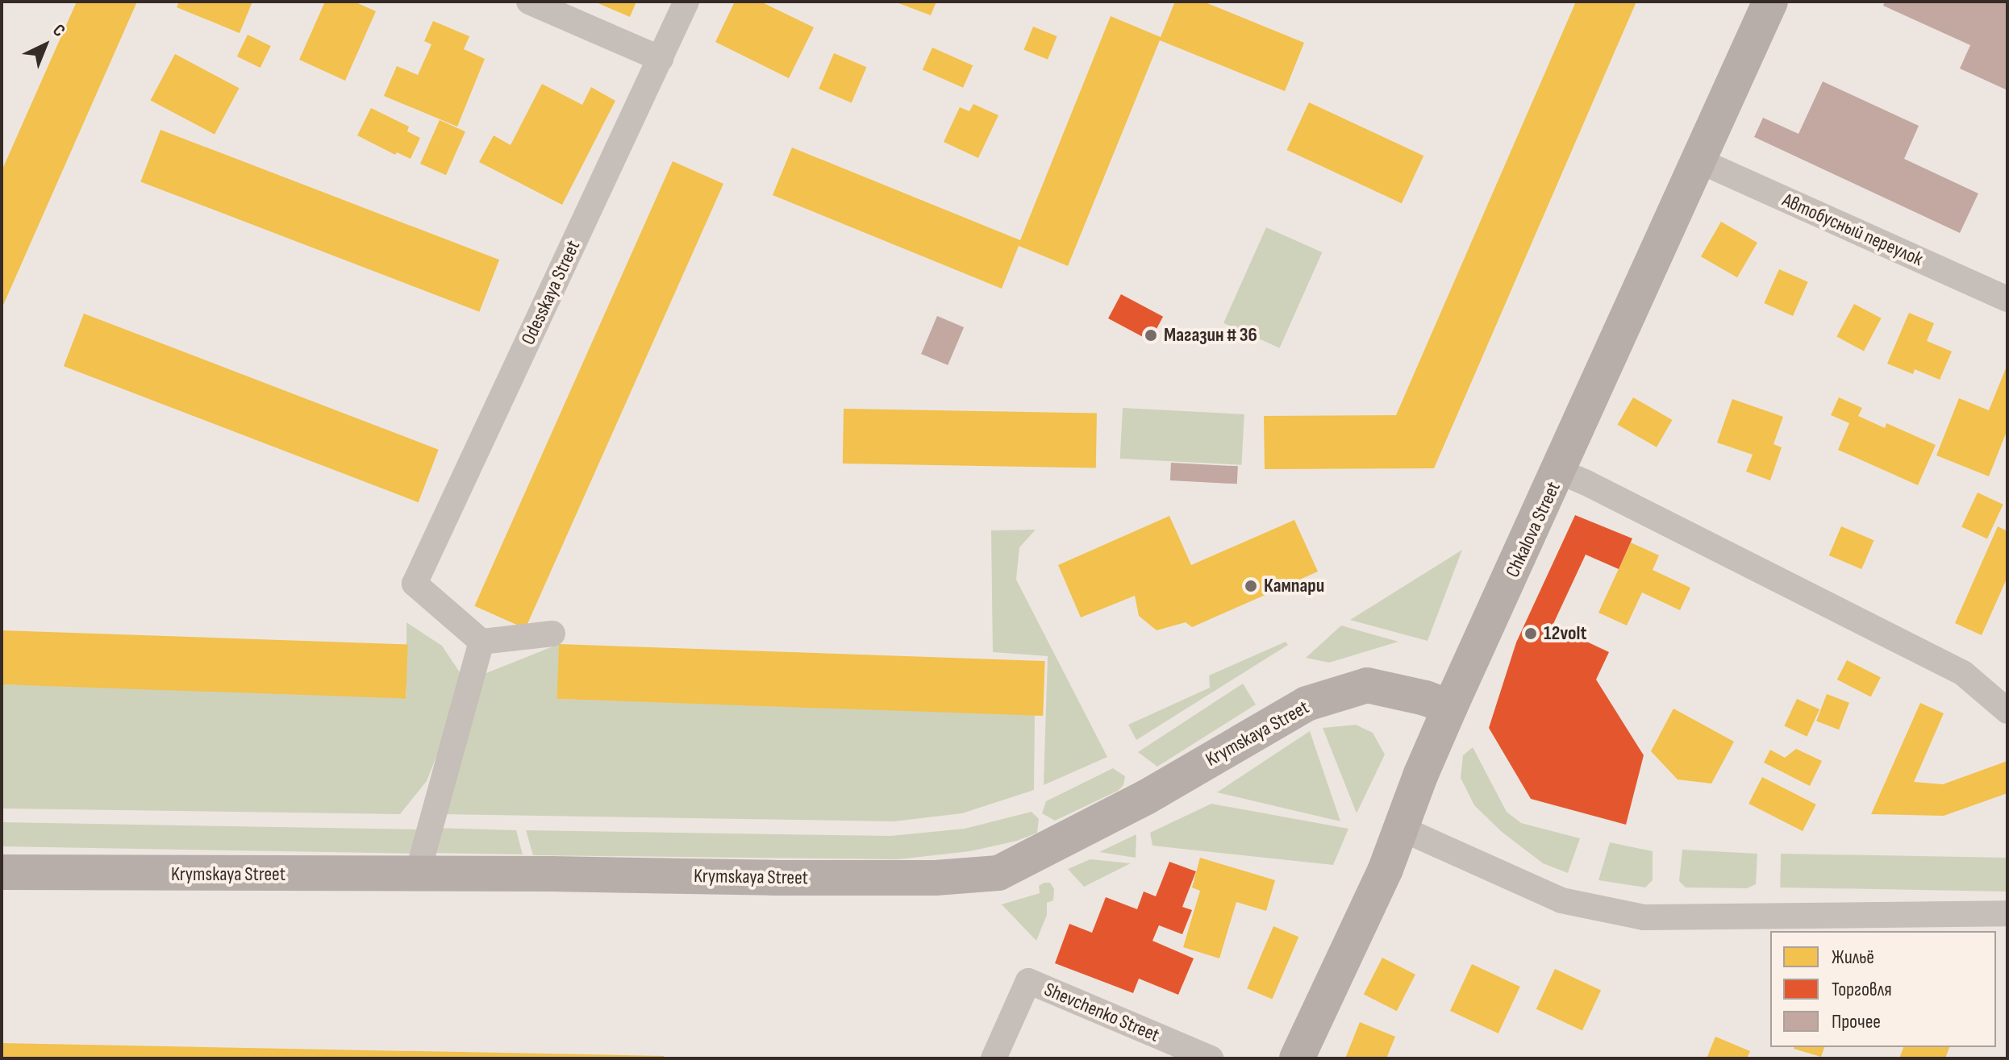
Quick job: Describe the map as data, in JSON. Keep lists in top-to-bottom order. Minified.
{"streets":{"main road":["Chkalova Street","Krymskaya Street"],"street":["Автобусный переулок","Odesskaya Street","Shevchenko Street"]},"crossings":[["Автобусный переулок","Chkalova Street"],["Chkalova Street","Krymskaya Street"]],"places":["Магазин # 36","Кампари","12volt"],"legend":["Жильё","Торговля","Прочее"],"north":"top right"}
